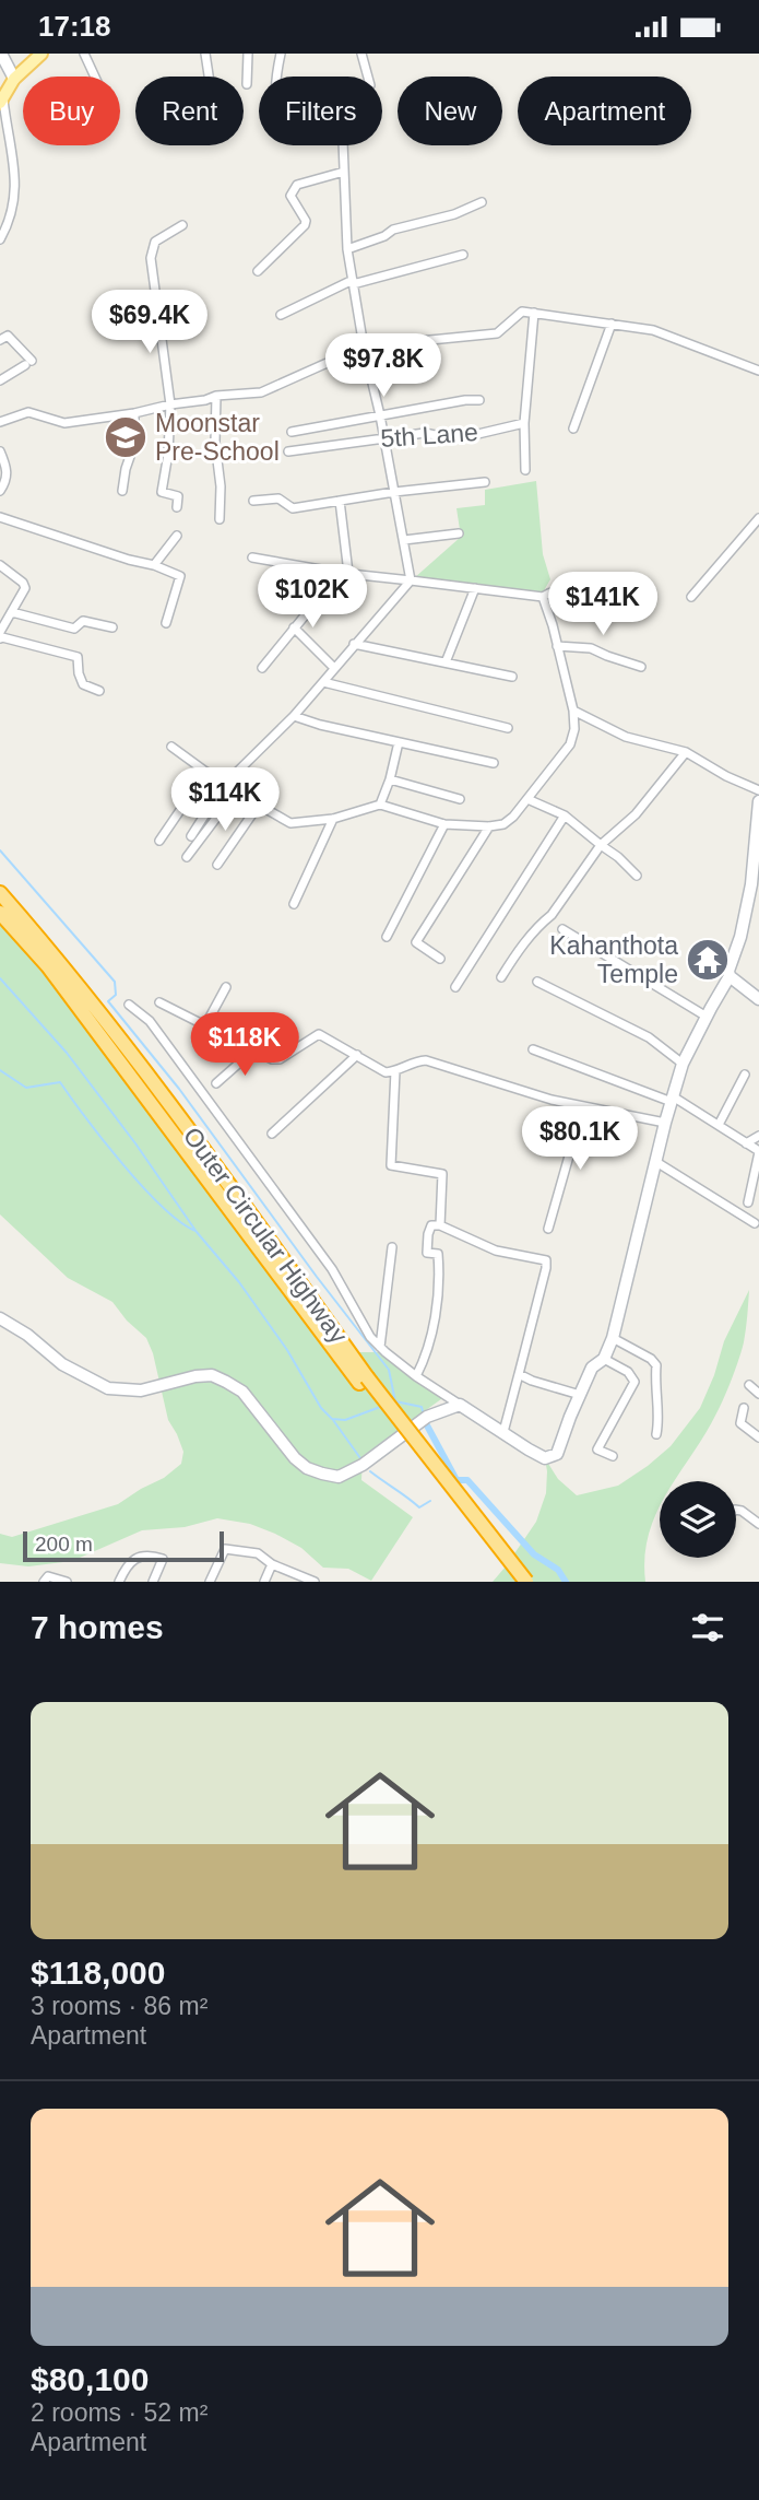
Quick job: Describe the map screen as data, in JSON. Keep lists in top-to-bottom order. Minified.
{"streets":{"highway":["Outer Circular Highway"],"street":["5th Lane"]},"places":{"school or university":["Moonstar Pre-School"],"temple":["Kahanthota Temple"]},"scale_bar":"200 m","page":{"status":"17:18","chip":["Buy","Rent","Filters","New","Apartment"],"price":["$69.4K","$97.8K","$102K","$141K","$114K","$118K","$80.1K"],"scale":"200 m","heading":"7 homes","list":[{"name":"$118,000","note":"3 rooms · 86 m² · Apartment"},{"name":"$80,100","note":"2 rooms · 52 m² · Apartment"}]}}
